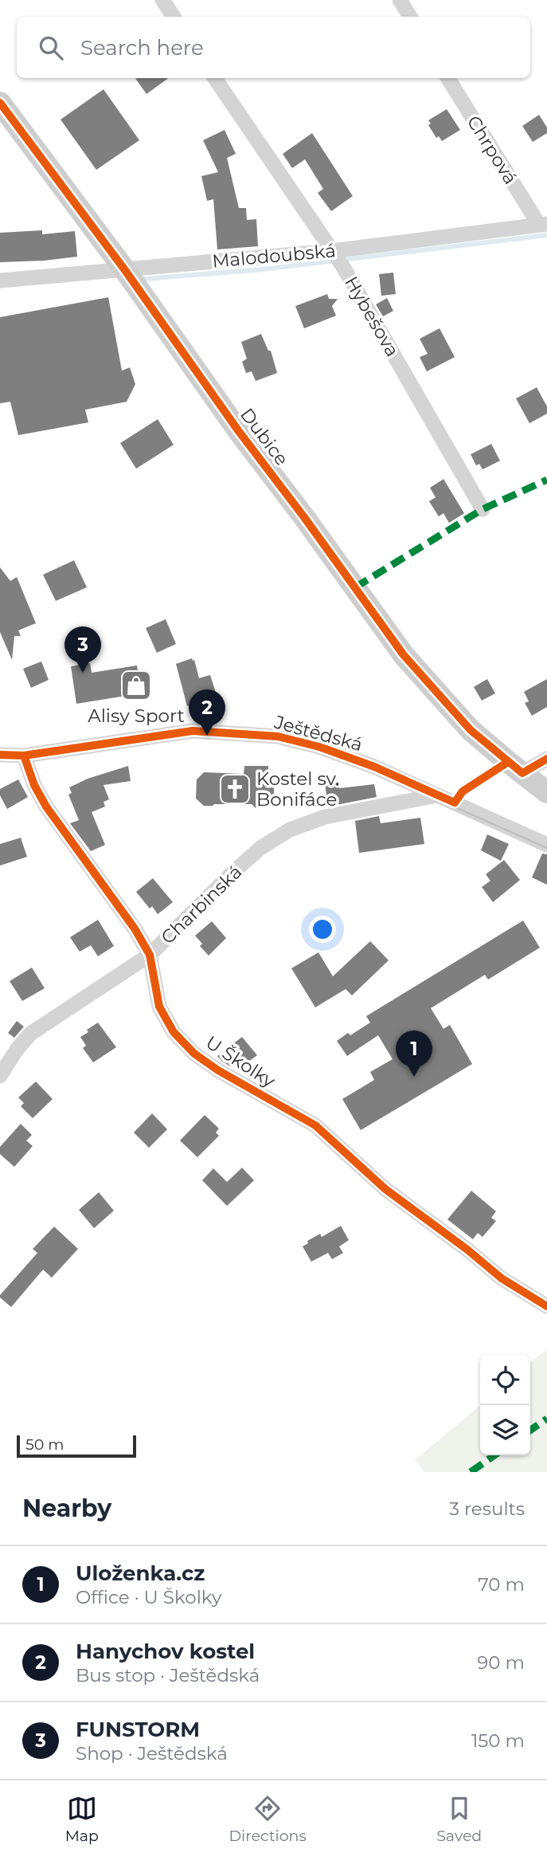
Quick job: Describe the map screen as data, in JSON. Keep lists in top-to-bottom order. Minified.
{"streets":{"street":["Chrpová","Malodoubská","Hybešova","Dubice","Ještědská","Charbinská","U Školky"]},"crossings":[["Chrpová","Malodoubská"],["Malodoubská","Hybešova"],["Malodoubská","Dubice"],["Ještědská","Charbinská"],["Ještědská","U Školky"],["Charbinská","U Školky"]],"places":{"shop":["Alisy Sport"],"church":["Kostel sv. Bonifáce"]},"scale_bar":"50 m","page":{"search":"Search here","pins":["3","2","1"],"scale":"50 m","heading":["Nearby","3 results"],"list":[{"mark":"1","name":"Uloženka.cz","note":"Office · U Školky","value":"70 m"},{"mark":"2","name":"Hanychov kostel","note":"Bus stop · Ještědská","value":"90 m"},{"mark":"3","name":"FUNSTORM","note":"Shop · Ještědská","value":"150 m"}],"nav":["Map","Directions","Saved"]}}
